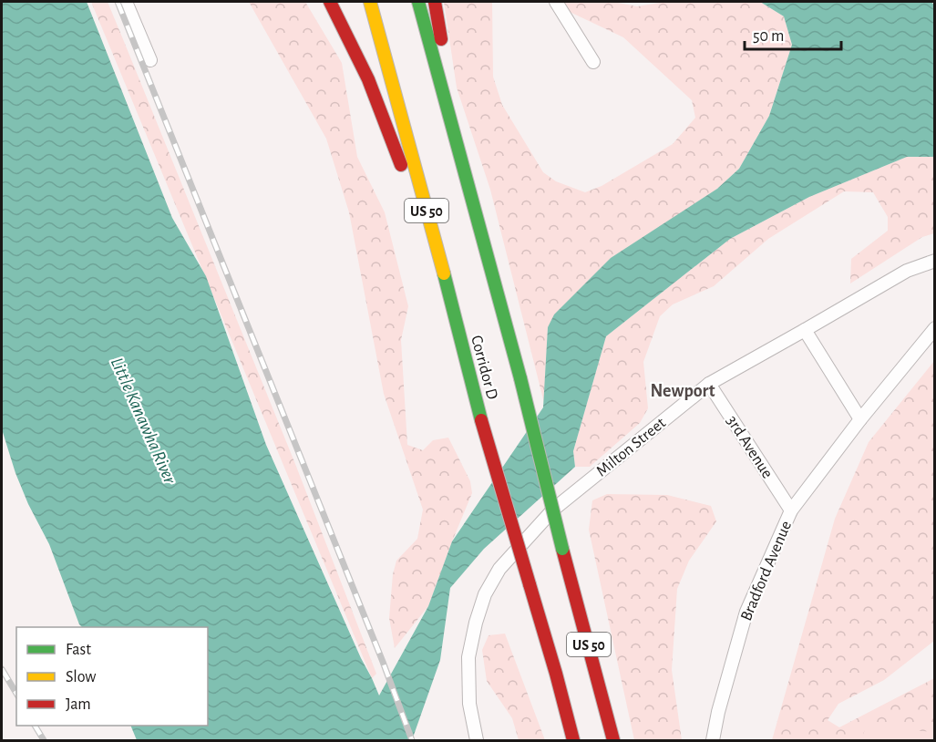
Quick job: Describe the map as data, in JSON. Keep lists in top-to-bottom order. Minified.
{"streets":{"highway":["US 50","Corridor D"],"street":["Milton Street","3rd Avenue","Bradford Avenue"]},"crossings":[["Milton Street","3rd Avenue"],["3rd Avenue","Bradford Avenue"]],"districts":["Newport"],"water":["Little Kanawha River"],"legend":["Fast","Slow","Jam"],"scale_bar":"50 m"}
